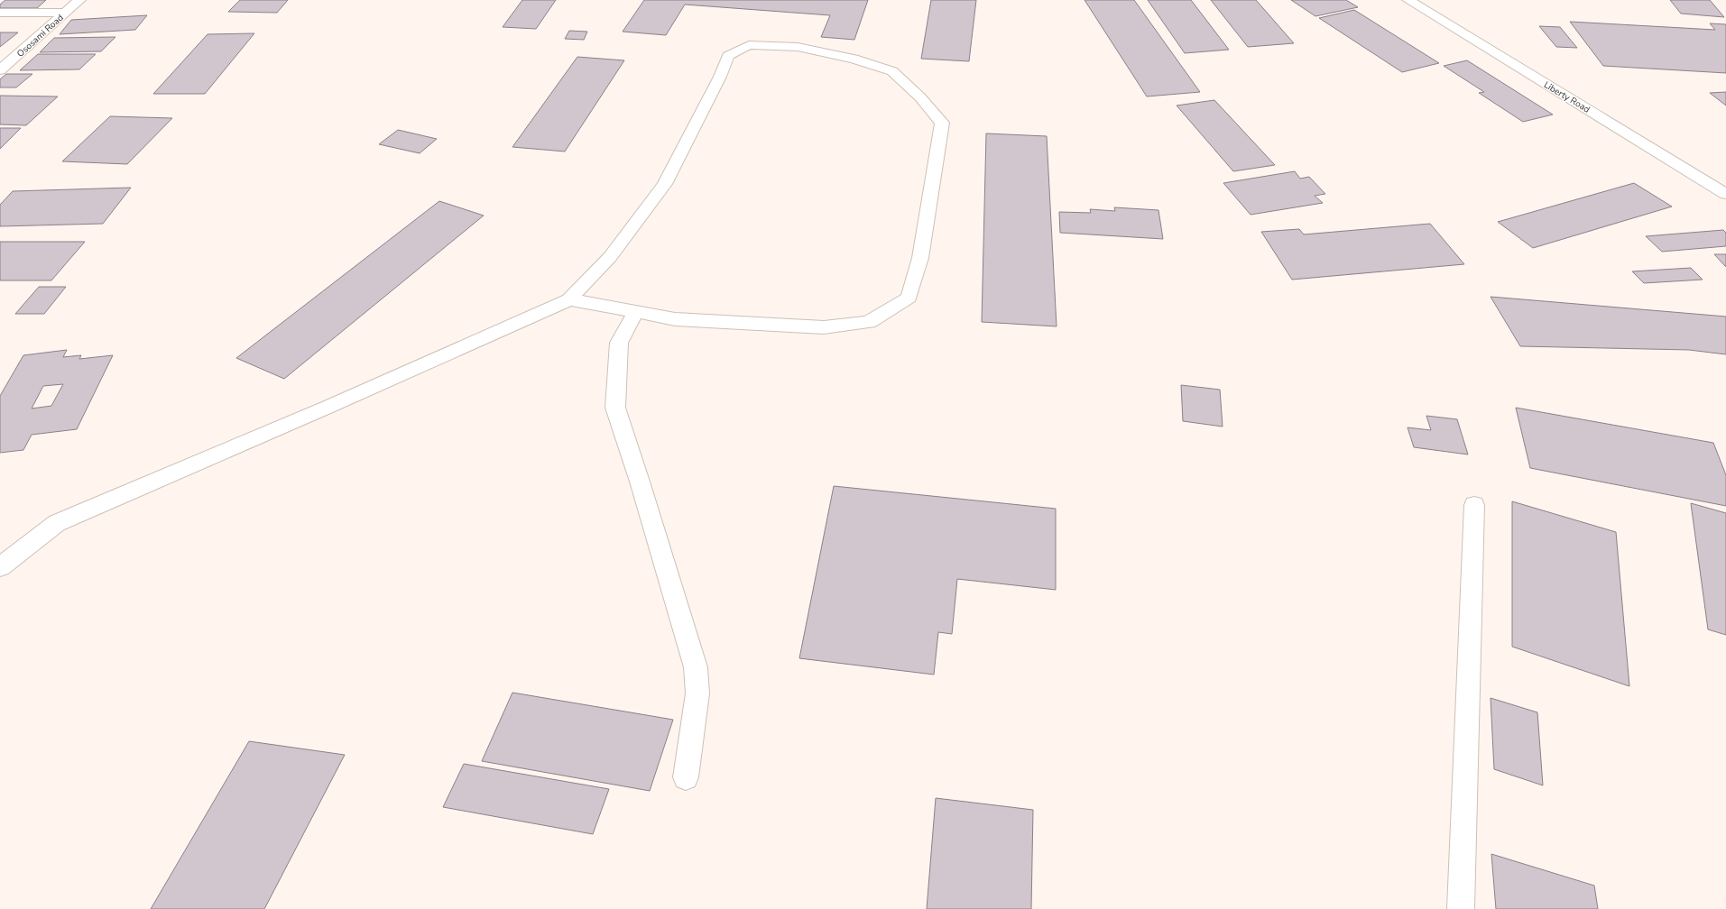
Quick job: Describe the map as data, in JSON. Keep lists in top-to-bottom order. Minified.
{"streets":{"street":["Ososami Road","Liberty Road"]}}
